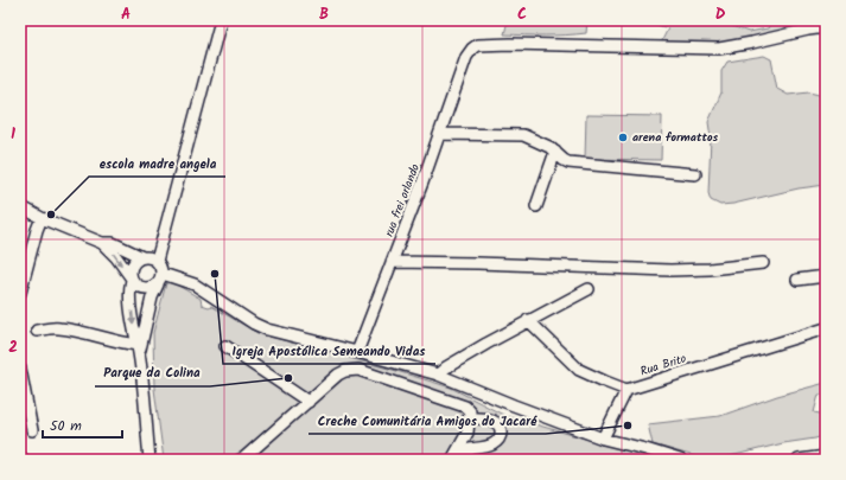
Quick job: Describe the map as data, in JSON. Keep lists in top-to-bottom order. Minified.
{"streets":{"street":["rua frei orlando","Rua Brito"]},"places":["arena formattos","escola madre angela","Igreja Apostólica Semeando Vidas","Parque da Colina","Creche Comunitária Amigos do Jacaré"],"scale_bar":"50 m","grid":{"columns":["A","B","C","D"],"rows":["1","2"]}}
